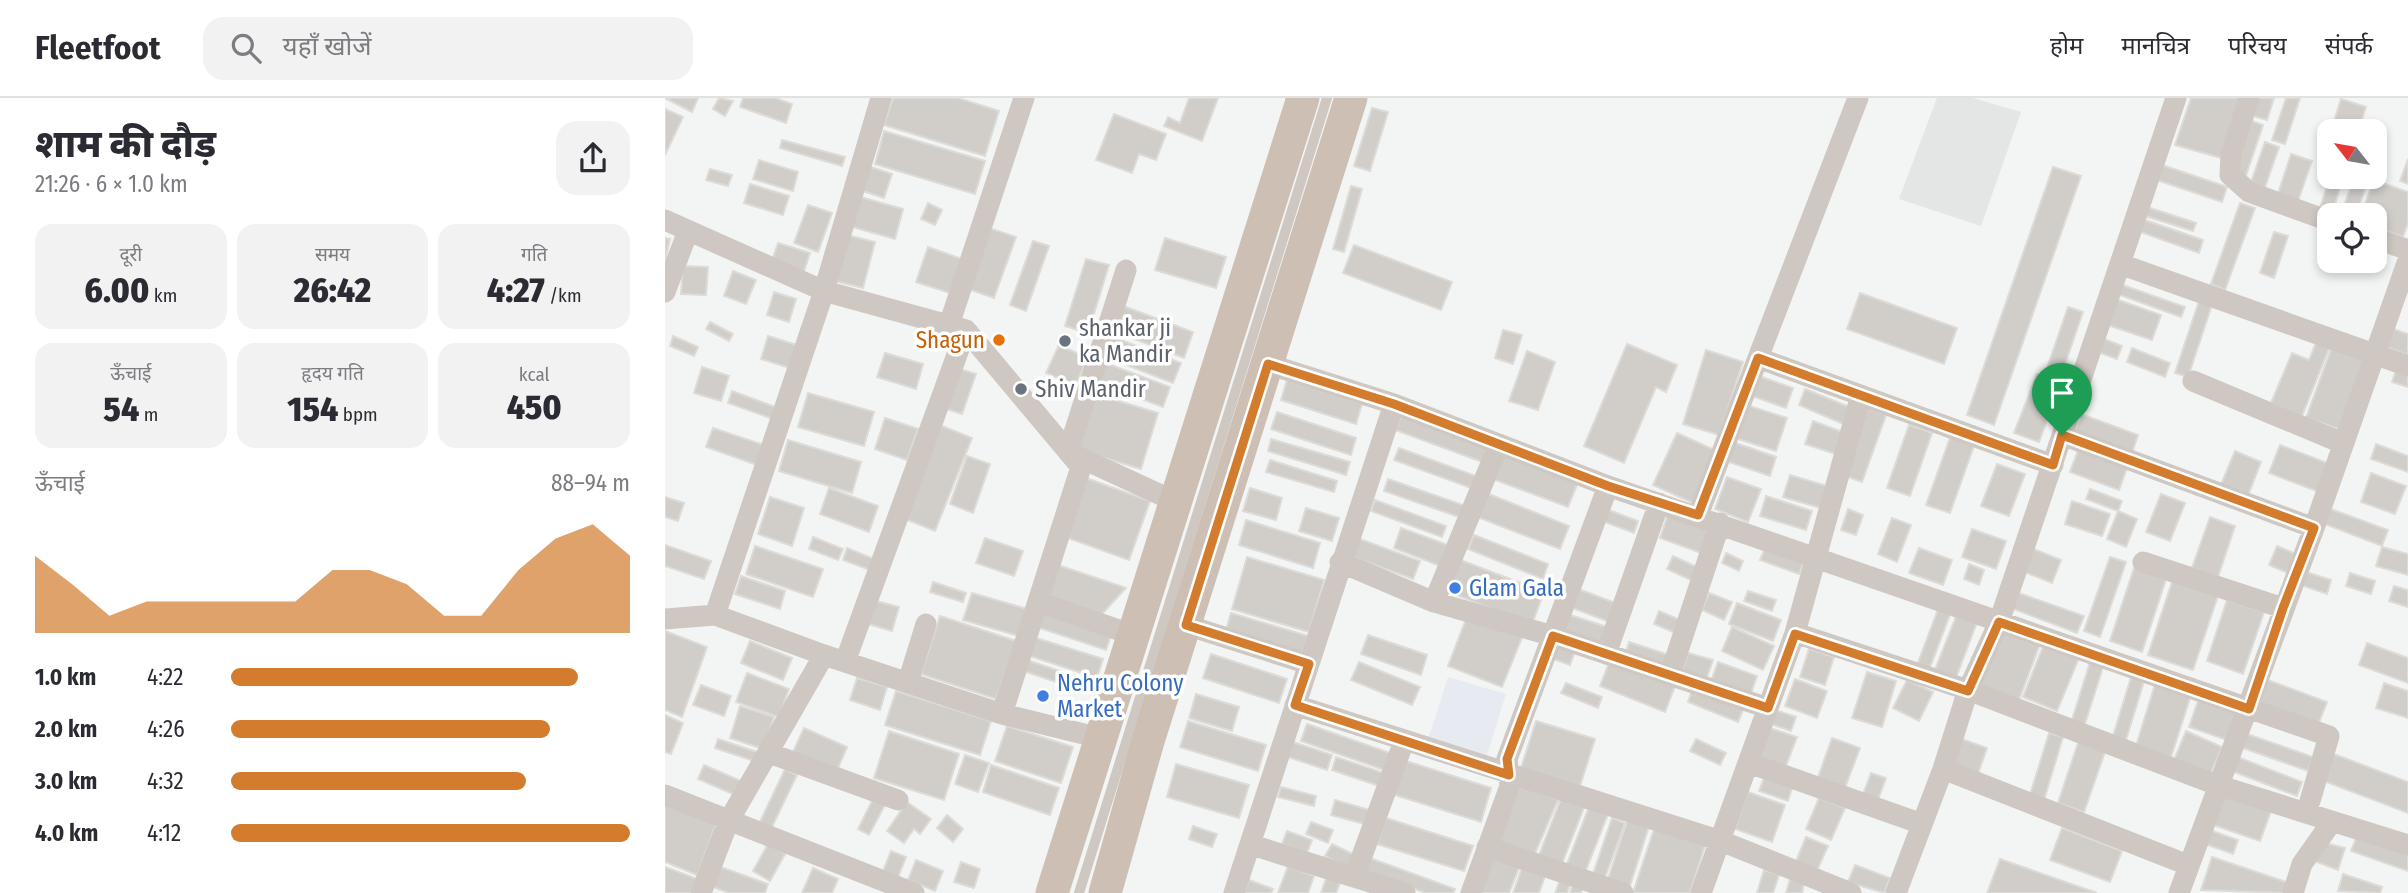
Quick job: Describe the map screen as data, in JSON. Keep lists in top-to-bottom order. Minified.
{"places":["Shagun","shankar ji ka Mandir","Shiv Mandir","Glam Gala","Nehru Colony Market"],"north":"top left","page":{"header":"Fleetfoot","search":"यहाँ खोजें","nav":["होम","मानचित्र","परिचय","संपर्क"],"heading":["शाम की दौड़","21:26 · 6 × 1.0 km"],"stats":[["दूरी","6.00 km"],["समय","26:42"],["गति","4:27 /km"],["ऊँचाई","54 m"],["हृदय गति","154 bpm"],["kcal","450"]],"chart":["ऊँचाई","88–94 m"],"list":[{"name":"1.0 km","note":"4:22"},{"name":"2.0 km","note":"4:26"},{"name":"3.0 km","note":"4:32"},{"name":"4.0 km","note":"4:12"}]}}
